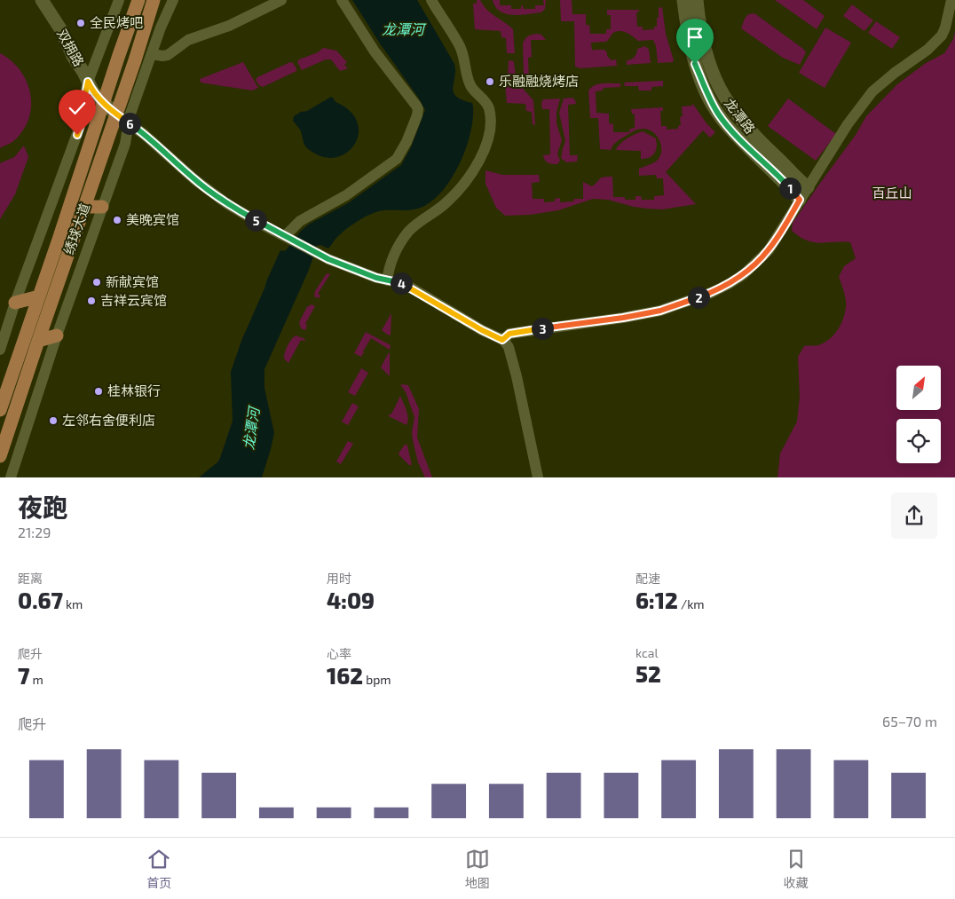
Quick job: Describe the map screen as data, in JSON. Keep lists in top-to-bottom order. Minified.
{"streets":{"main road":["双拥路","龙潭路","绣球大道"]},"crossings":[["双拥路","绣球大道"]],"water":["龙潭河"],"parks":["百丘山"],"places":["全民烤吧","乐融融烧烤店","美晚宾馆","新献宾馆","吉祥云宾馆","桂林银行","左邻右舍便利店"],"north":"top right","page":{"pins":["6","1","5","4","2","3"],"heading":["夜跑","21:29"],"stats":[["距离","0.67 km"],["用时","4:09"],["配速","6:12 /km"],["爬升","7 m"],["心率","162 bpm"],["kcal","52"]],"chart":["爬升","65–70 m"],"tabs":["首页","地图","收藏"]}}
